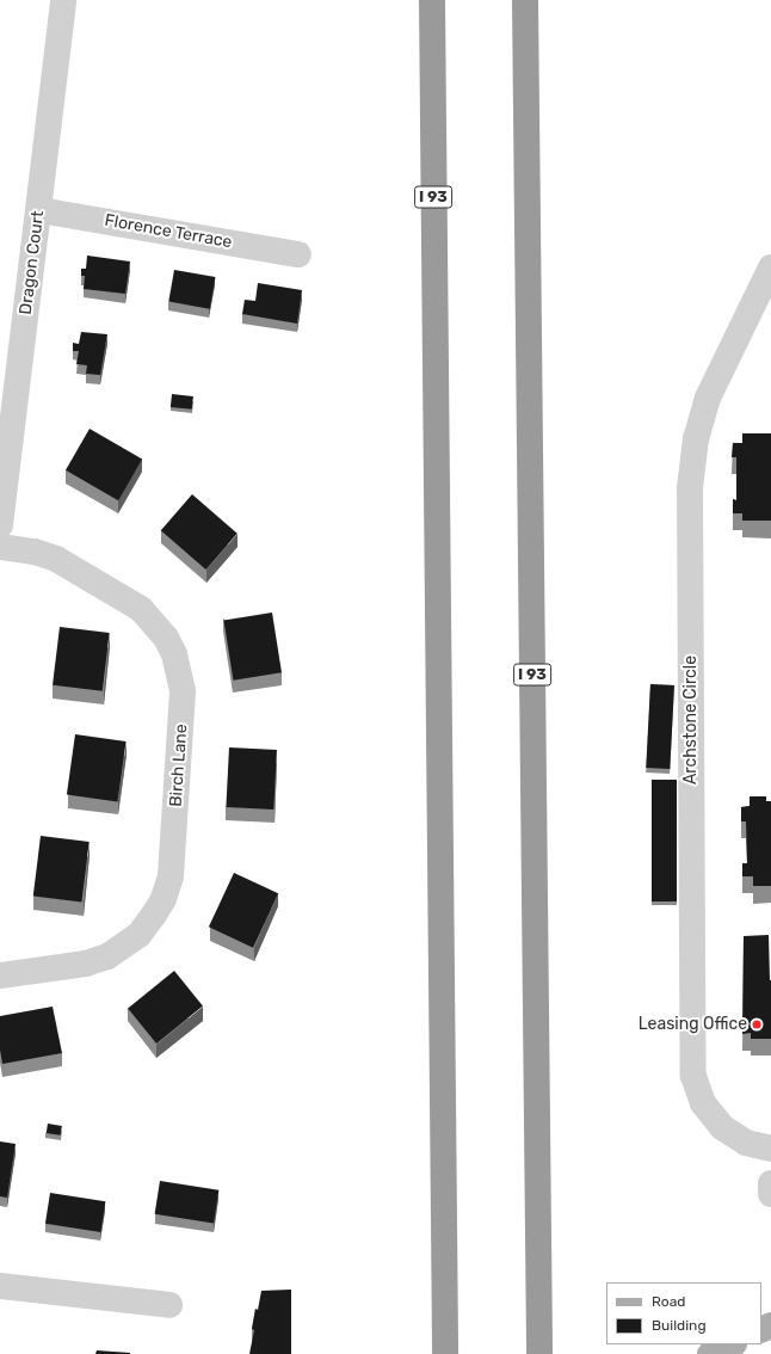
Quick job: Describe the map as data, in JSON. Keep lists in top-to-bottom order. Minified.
{"streets":{"highway":["I 93"],"street":["Florence Terrace","Dragon Court","Archstone Circle","Birch Lane"]},"crossings":[["Florence Terrace","Dragon Court"]],"places":["Leasing Office"],"legend":["Road","Building"]}
